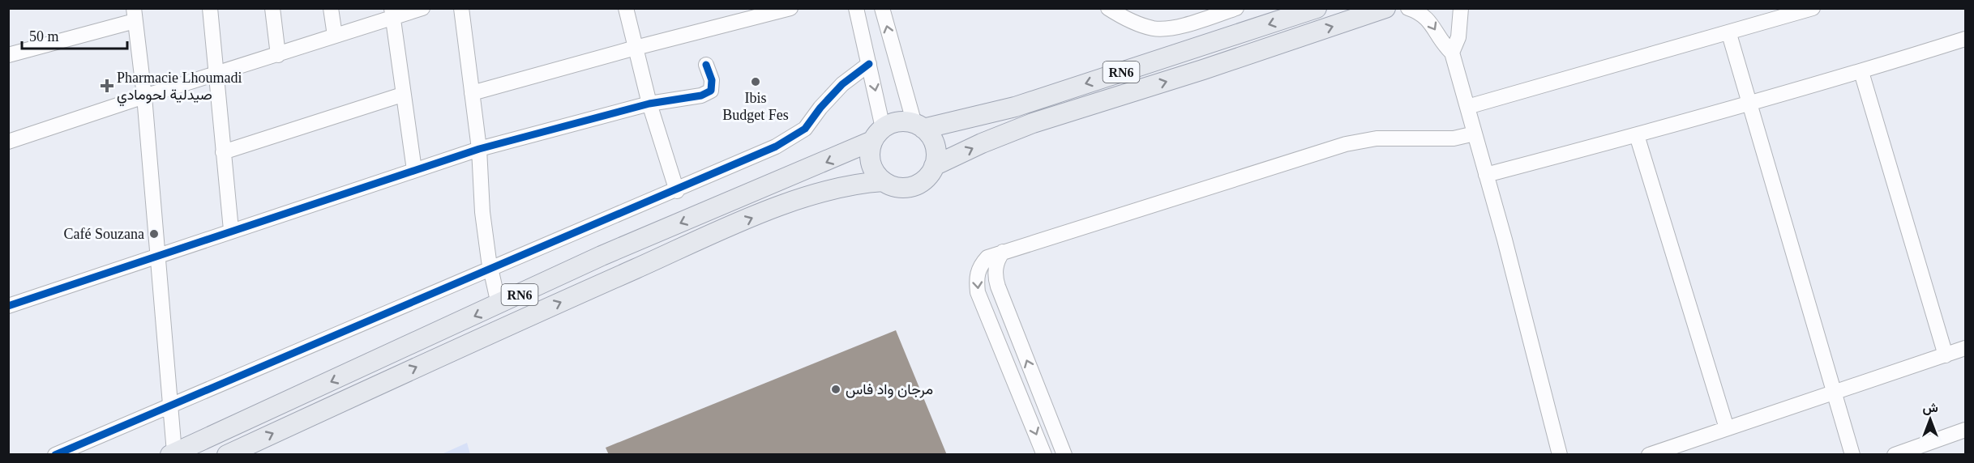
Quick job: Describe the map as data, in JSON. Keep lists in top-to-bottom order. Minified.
{"streets":{"main road":["RN6"]},"places":{"other":["Ibis Budget Fes","Café Souzana","مرجان واد فاس"],"health":["Pharmacie Lhoumadi صيدلية لحومادي"]},"scale_bar":"50 m","north":"top"}
